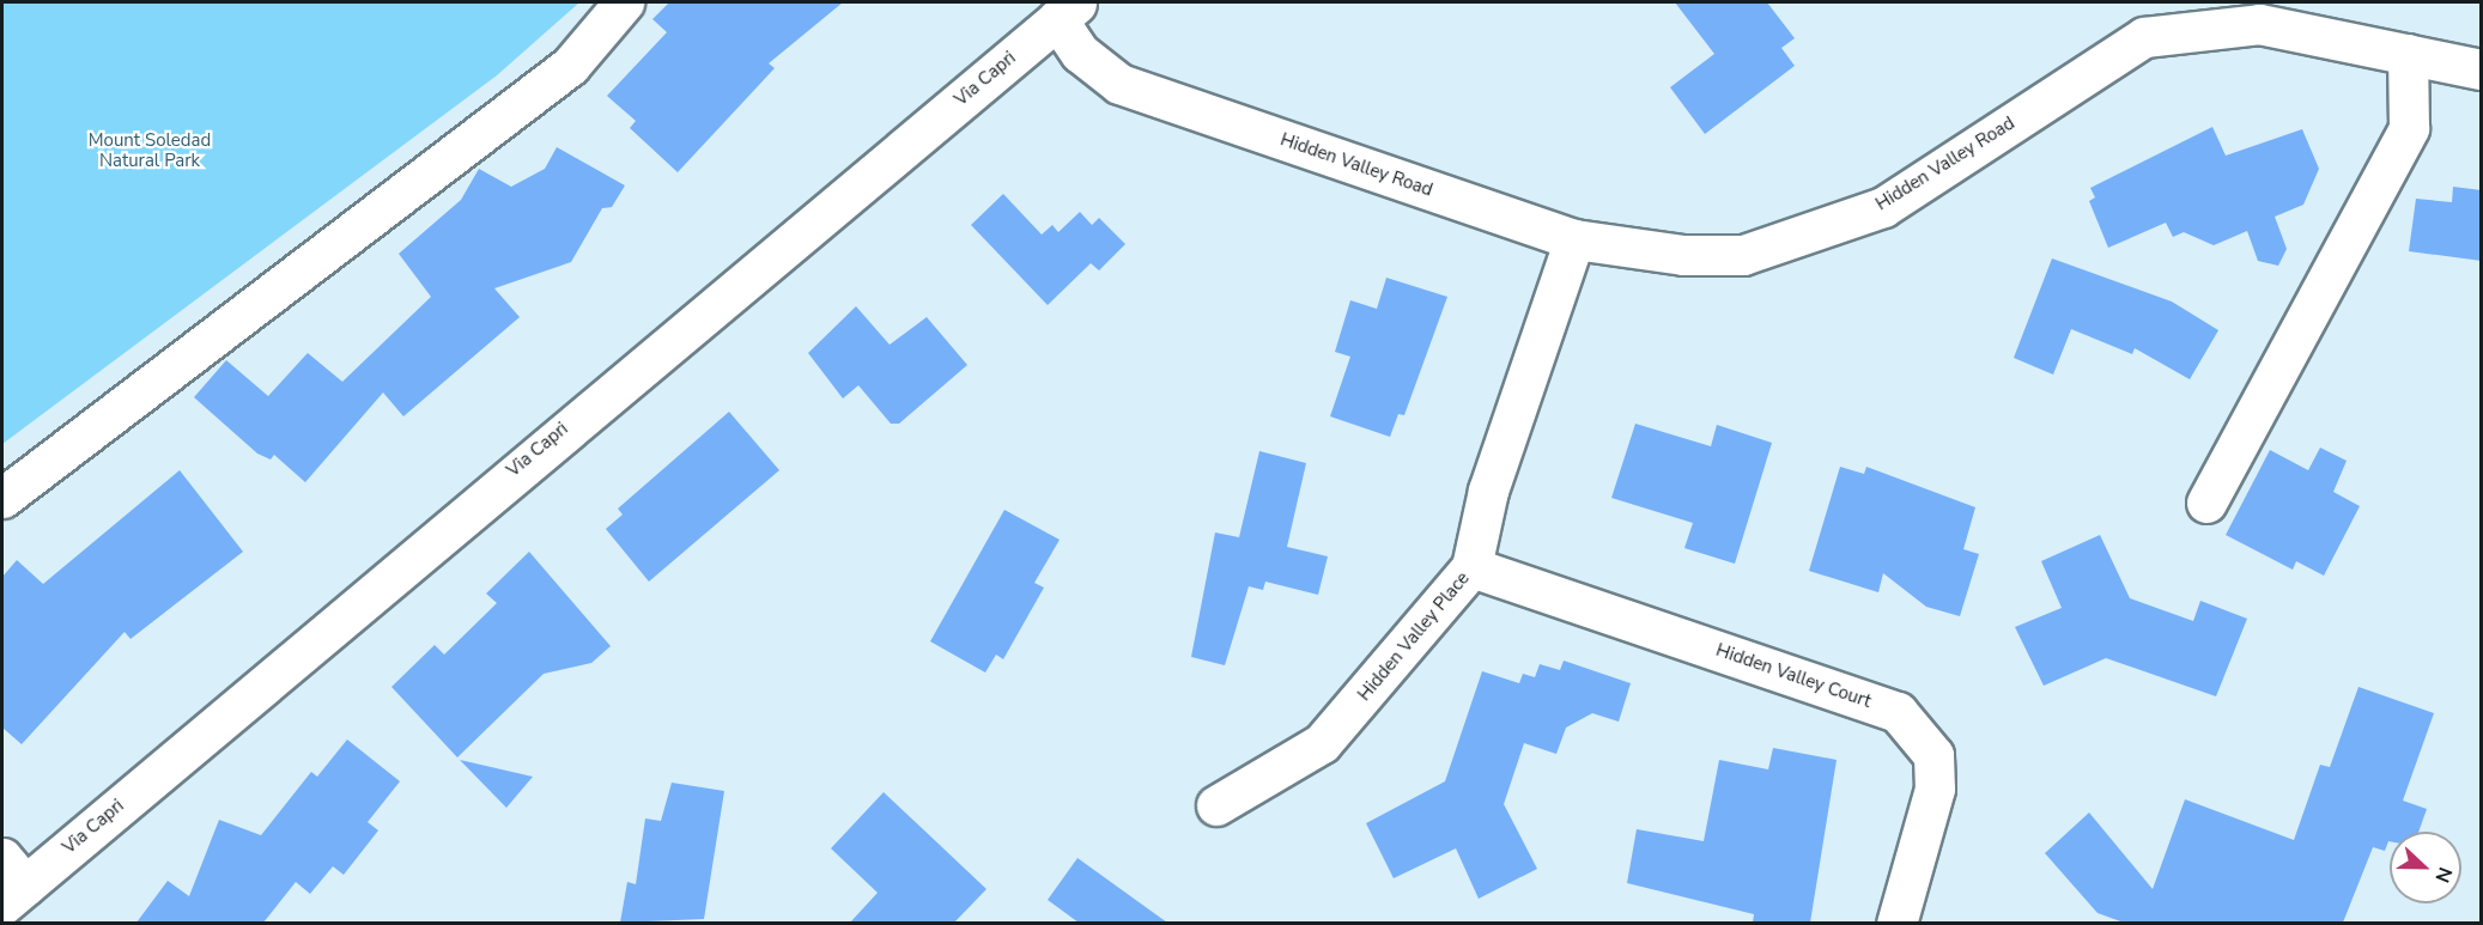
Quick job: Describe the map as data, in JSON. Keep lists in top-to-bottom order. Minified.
{"streets":{"street":["Via Capri","Hidden Valley Road","Hidden Valley Place","Hidden Valley Court"]},"crossings":[["Via Capri","Hidden Valley Road"],["Hidden Valley Road","Hidden Valley Place"],["Hidden Valley Place","Hidden Valley Court"]],"parks":["Mount Soledad Natural Park"],"north":"right"}
